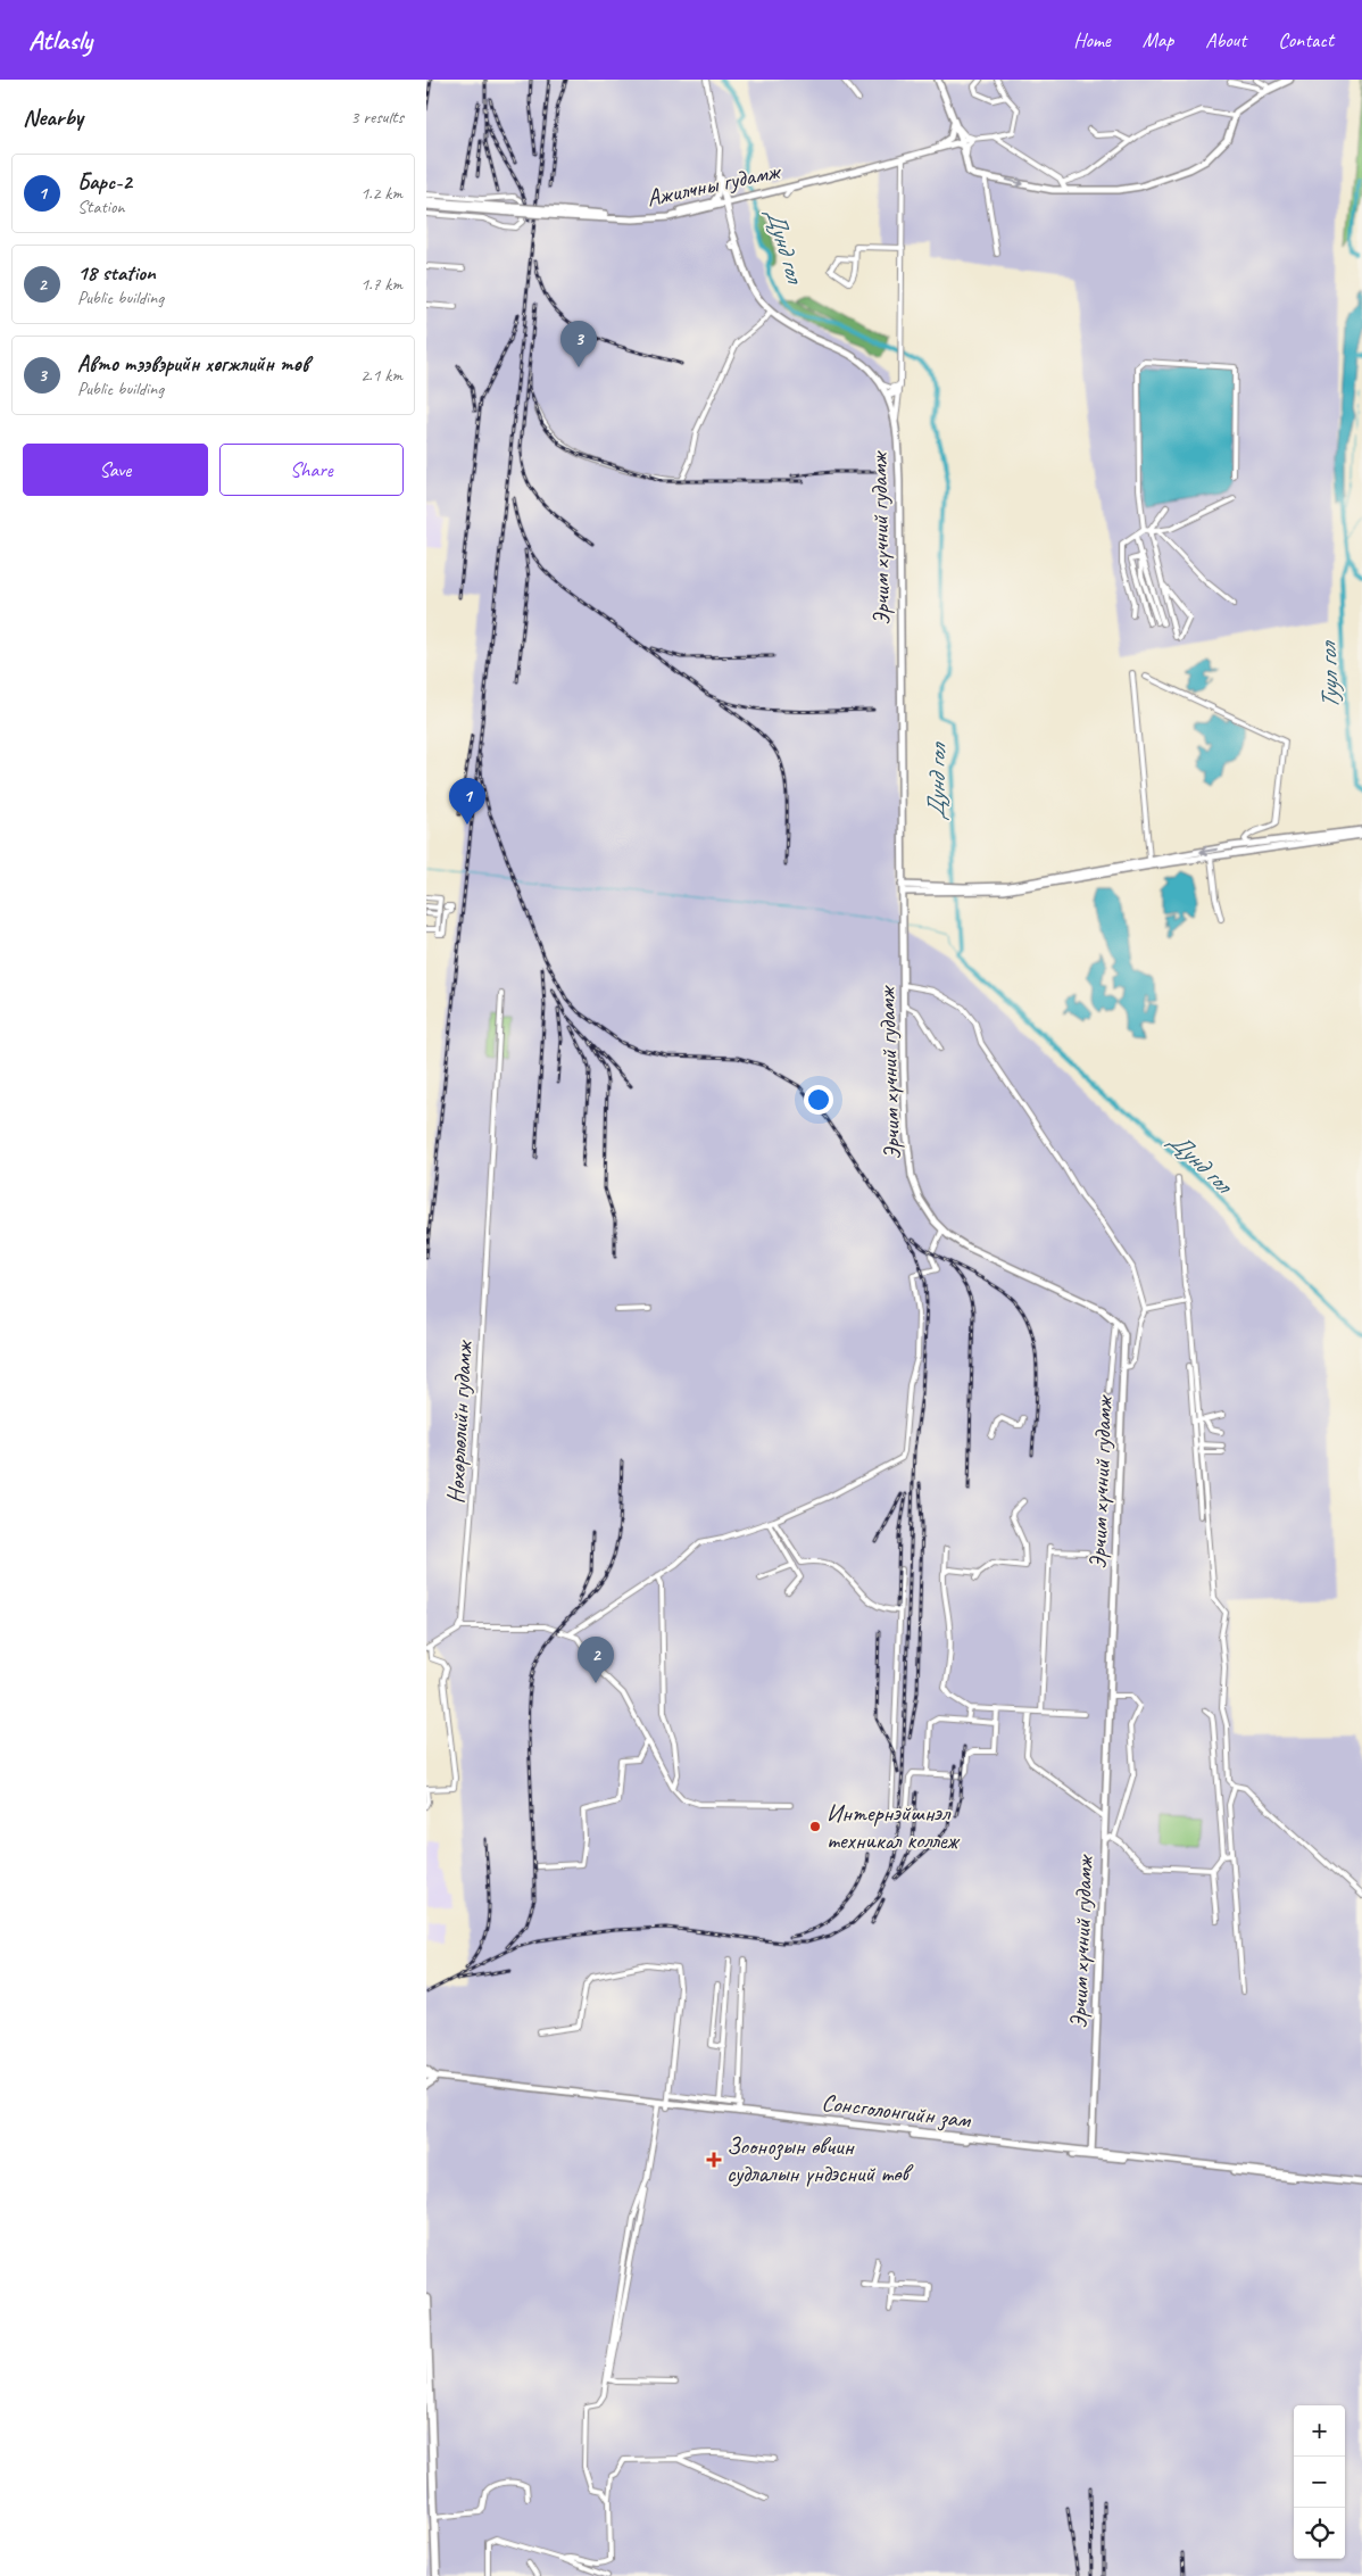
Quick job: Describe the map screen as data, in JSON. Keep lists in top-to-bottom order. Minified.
{"streets":{"main road":["Ажилчны гудамж","Эрчим хүчний гудамж","Сонсголонгийн зам"],"street":["Нөхөрлөлийн гудамж"]},"crossings":[["Ажилчны гудамж","Эрчим хүчний гудамж"],["Эрчим хүчний гудамж","Сонсголонгийн зам"]],"water":["Дунд гол","Туул гол"],"places":{"other":["Интернэйшнэл техникал коллеж"],"health":["Зоонозын өвчин судлалын үндэсний төв"]},"page":{"header":"Atlasly","nav":["Home","Map","About","Contact"],"heading":["Nearby","3 results"],"list":[{"mark":"1","name":"Барс-2","note":"Station","value":"1.2 km"},{"mark":"2","name":"18 station","note":"Public building","value":"1.7 km"},{"mark":"3","name":"Авто тээвэрийн хөгжлийн төв","note":"Public building","value":"2.1 km"}],"pins":["3","1","2"],"buttons":["Save","Share"],"map_buttons":["+","−"]}}
